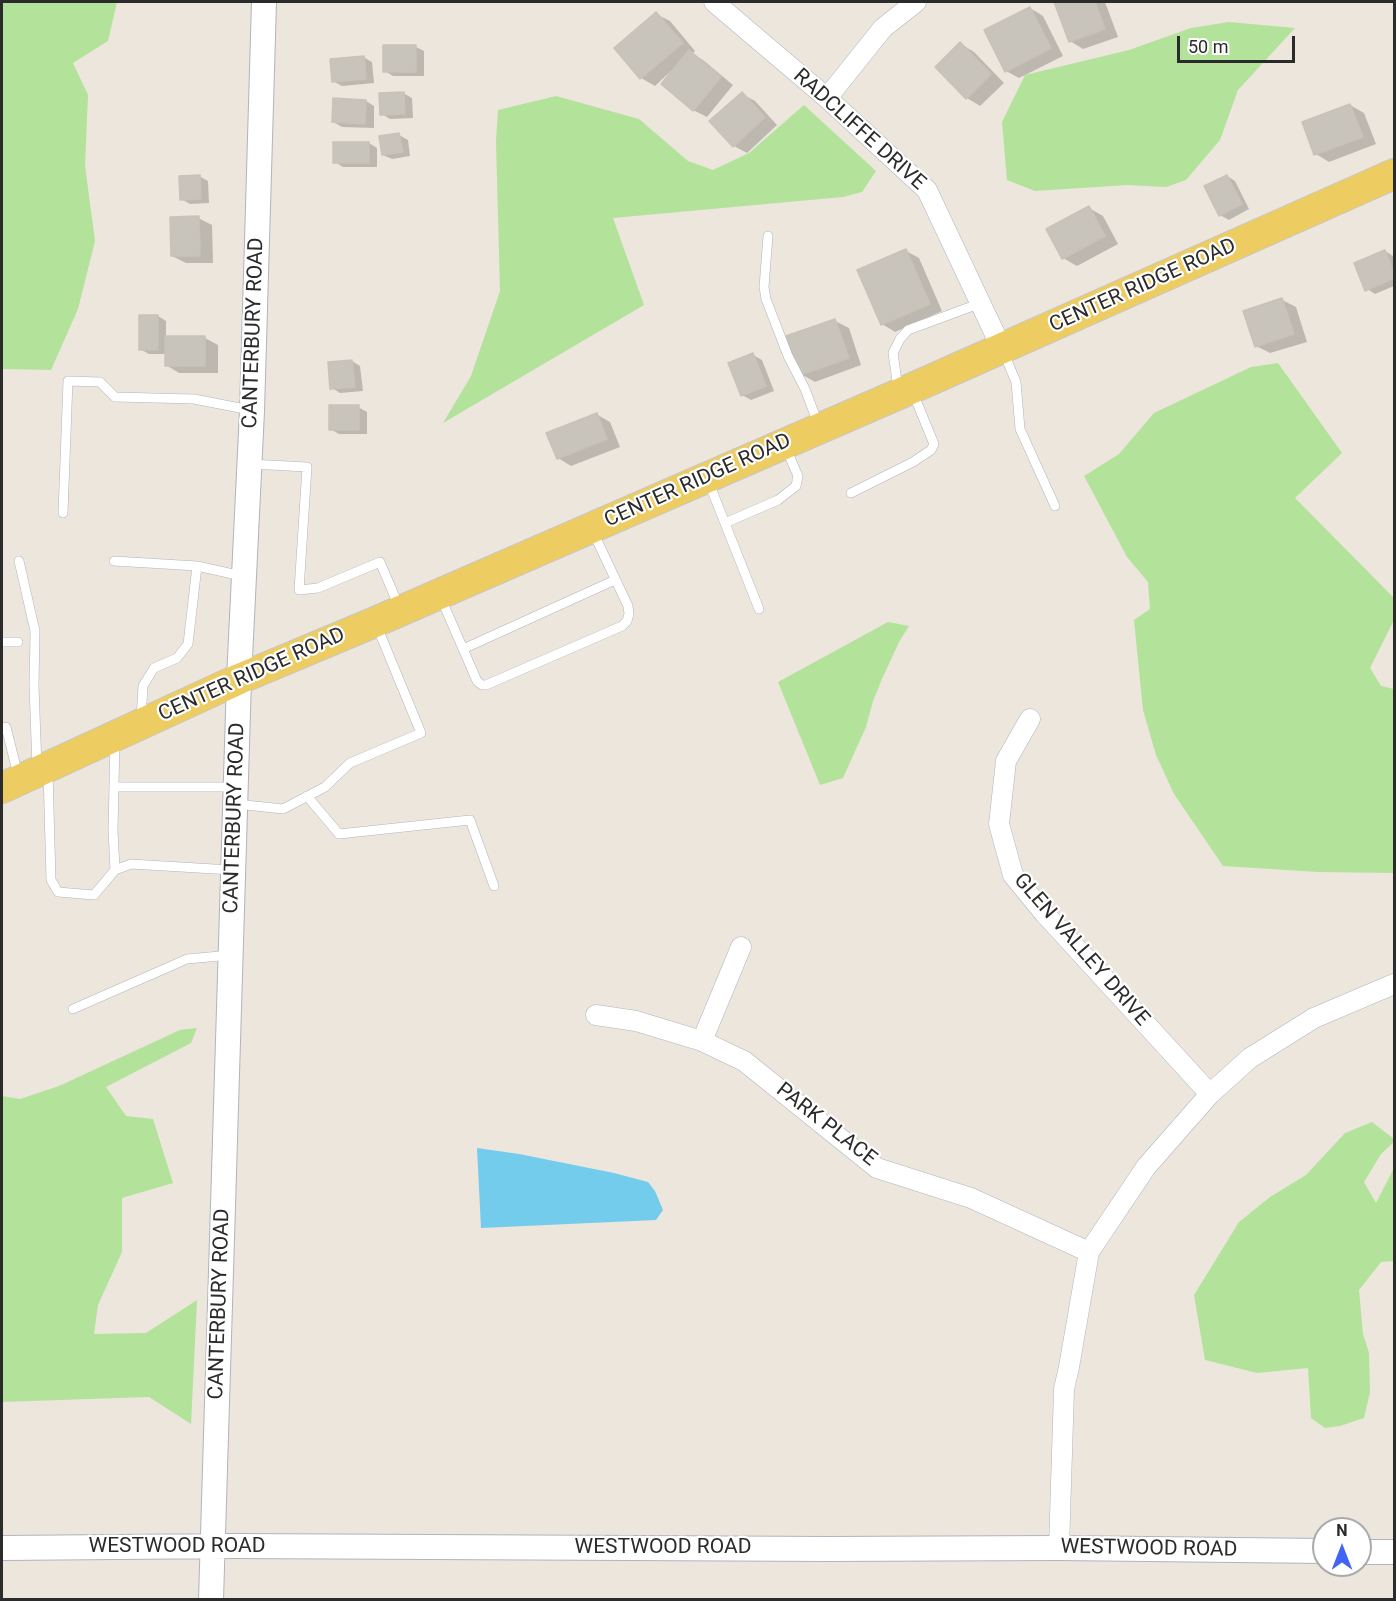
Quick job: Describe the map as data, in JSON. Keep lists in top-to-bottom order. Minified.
{"streets":{"main road":["CENTER RIDGE ROAD"],"street":["RADCLIFFE DRIVE","CANTERBURY ROAD","GLEN VALLEY DRIVE","PARK PLACE","WESTWOOD ROAD"]},"crossings":[["RADCLIFFE DRIVE","CENTER RIDGE ROAD"],["CENTER RIDGE ROAD","CANTERBURY ROAD"],["CANTERBURY ROAD","WESTWOOD ROAD"]],"scale_bar":"50 m","north":"top"}
